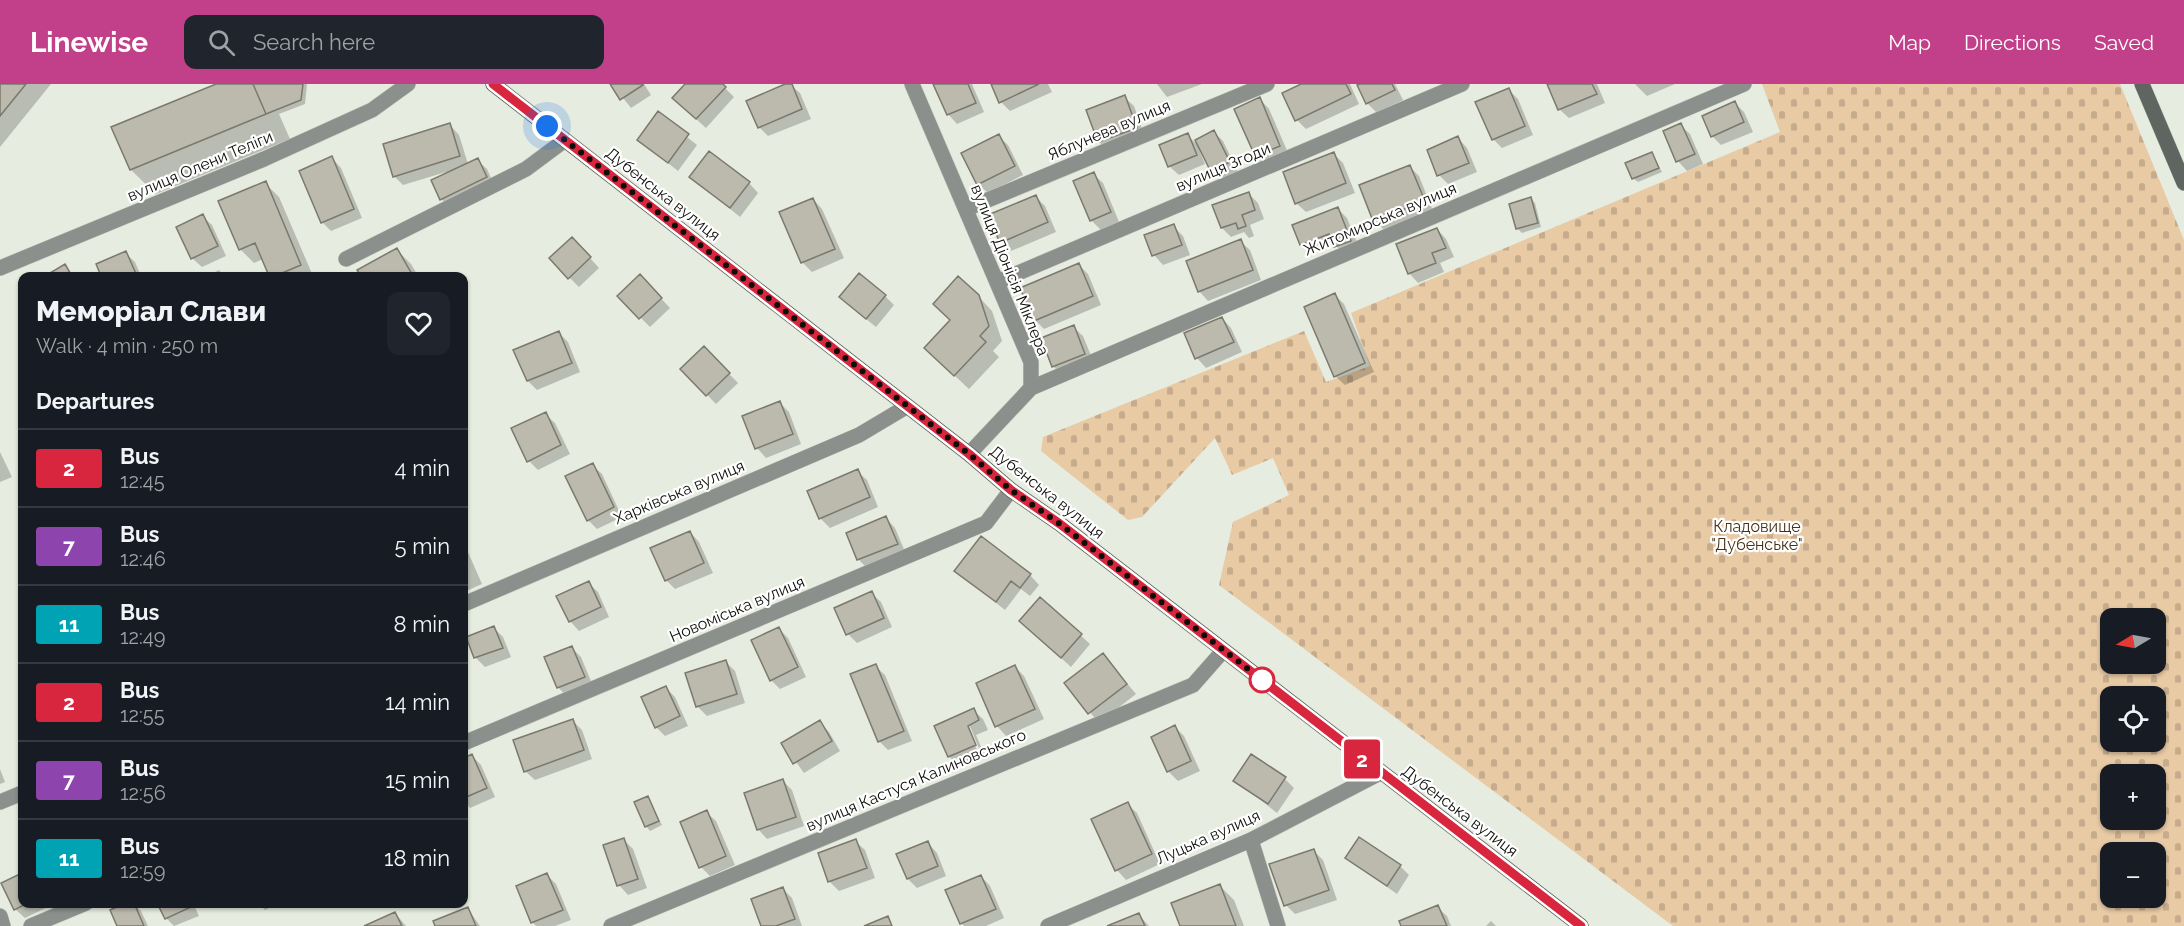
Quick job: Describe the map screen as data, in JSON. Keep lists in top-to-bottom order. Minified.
{"streets":{"main road":["Дубенська вулиця"],"street":["Яблунева вулиця","вулиця Олени Теліги","вулиця Згоди","Житомирська вулиця","вулиця Діонісія Міклера","Харківська вулиця","Новоміська вулиця","вулиця Кастуся Калиновського","Луцька вулиця"]},"crossings":[["Яблунева вулиця","вулиця Діонісія Міклера"],["вулиця Згоди","вулиця Діонісія Міклера"],["Дубенська вулиця","Харківська вулиця"],["Дубенська вулиця","Новоміська вулиця"],["Дубенська вулиця","вулиця Кастуся Калиновського"],["Дубенська вулиця","Луцька вулиця"],["Житомирська вулиця","вулиця Діонісія Міклера"]],"parks":["Кладовище \"Дубенське\""],"lines":["bus line 2"],"north":"left","page":{"header":"Linewise","search":"Search here","nav":["Map","Directions","Saved"],"on_map":"2","heading":[["Меморіал Слави","Walk · 4 min · 250 m"],"Departures"],"list":[{"mark":"2","name":"Bus","note":"12:45","value":"4 min"},{"mark":"7","name":"Bus","note":"12:46","value":"5 min"},{"mark":"11","name":"Bus","note":"12:49","value":"8 min"},{"mark":"2","name":"Bus","note":"12:55","value":"14 min"},{"mark":"7","name":"Bus","note":"12:56","value":"15 min"},{"mark":"11","name":"Bus","note":"12:59","value":"18 min"}],"map_buttons":["+","−"]}}
